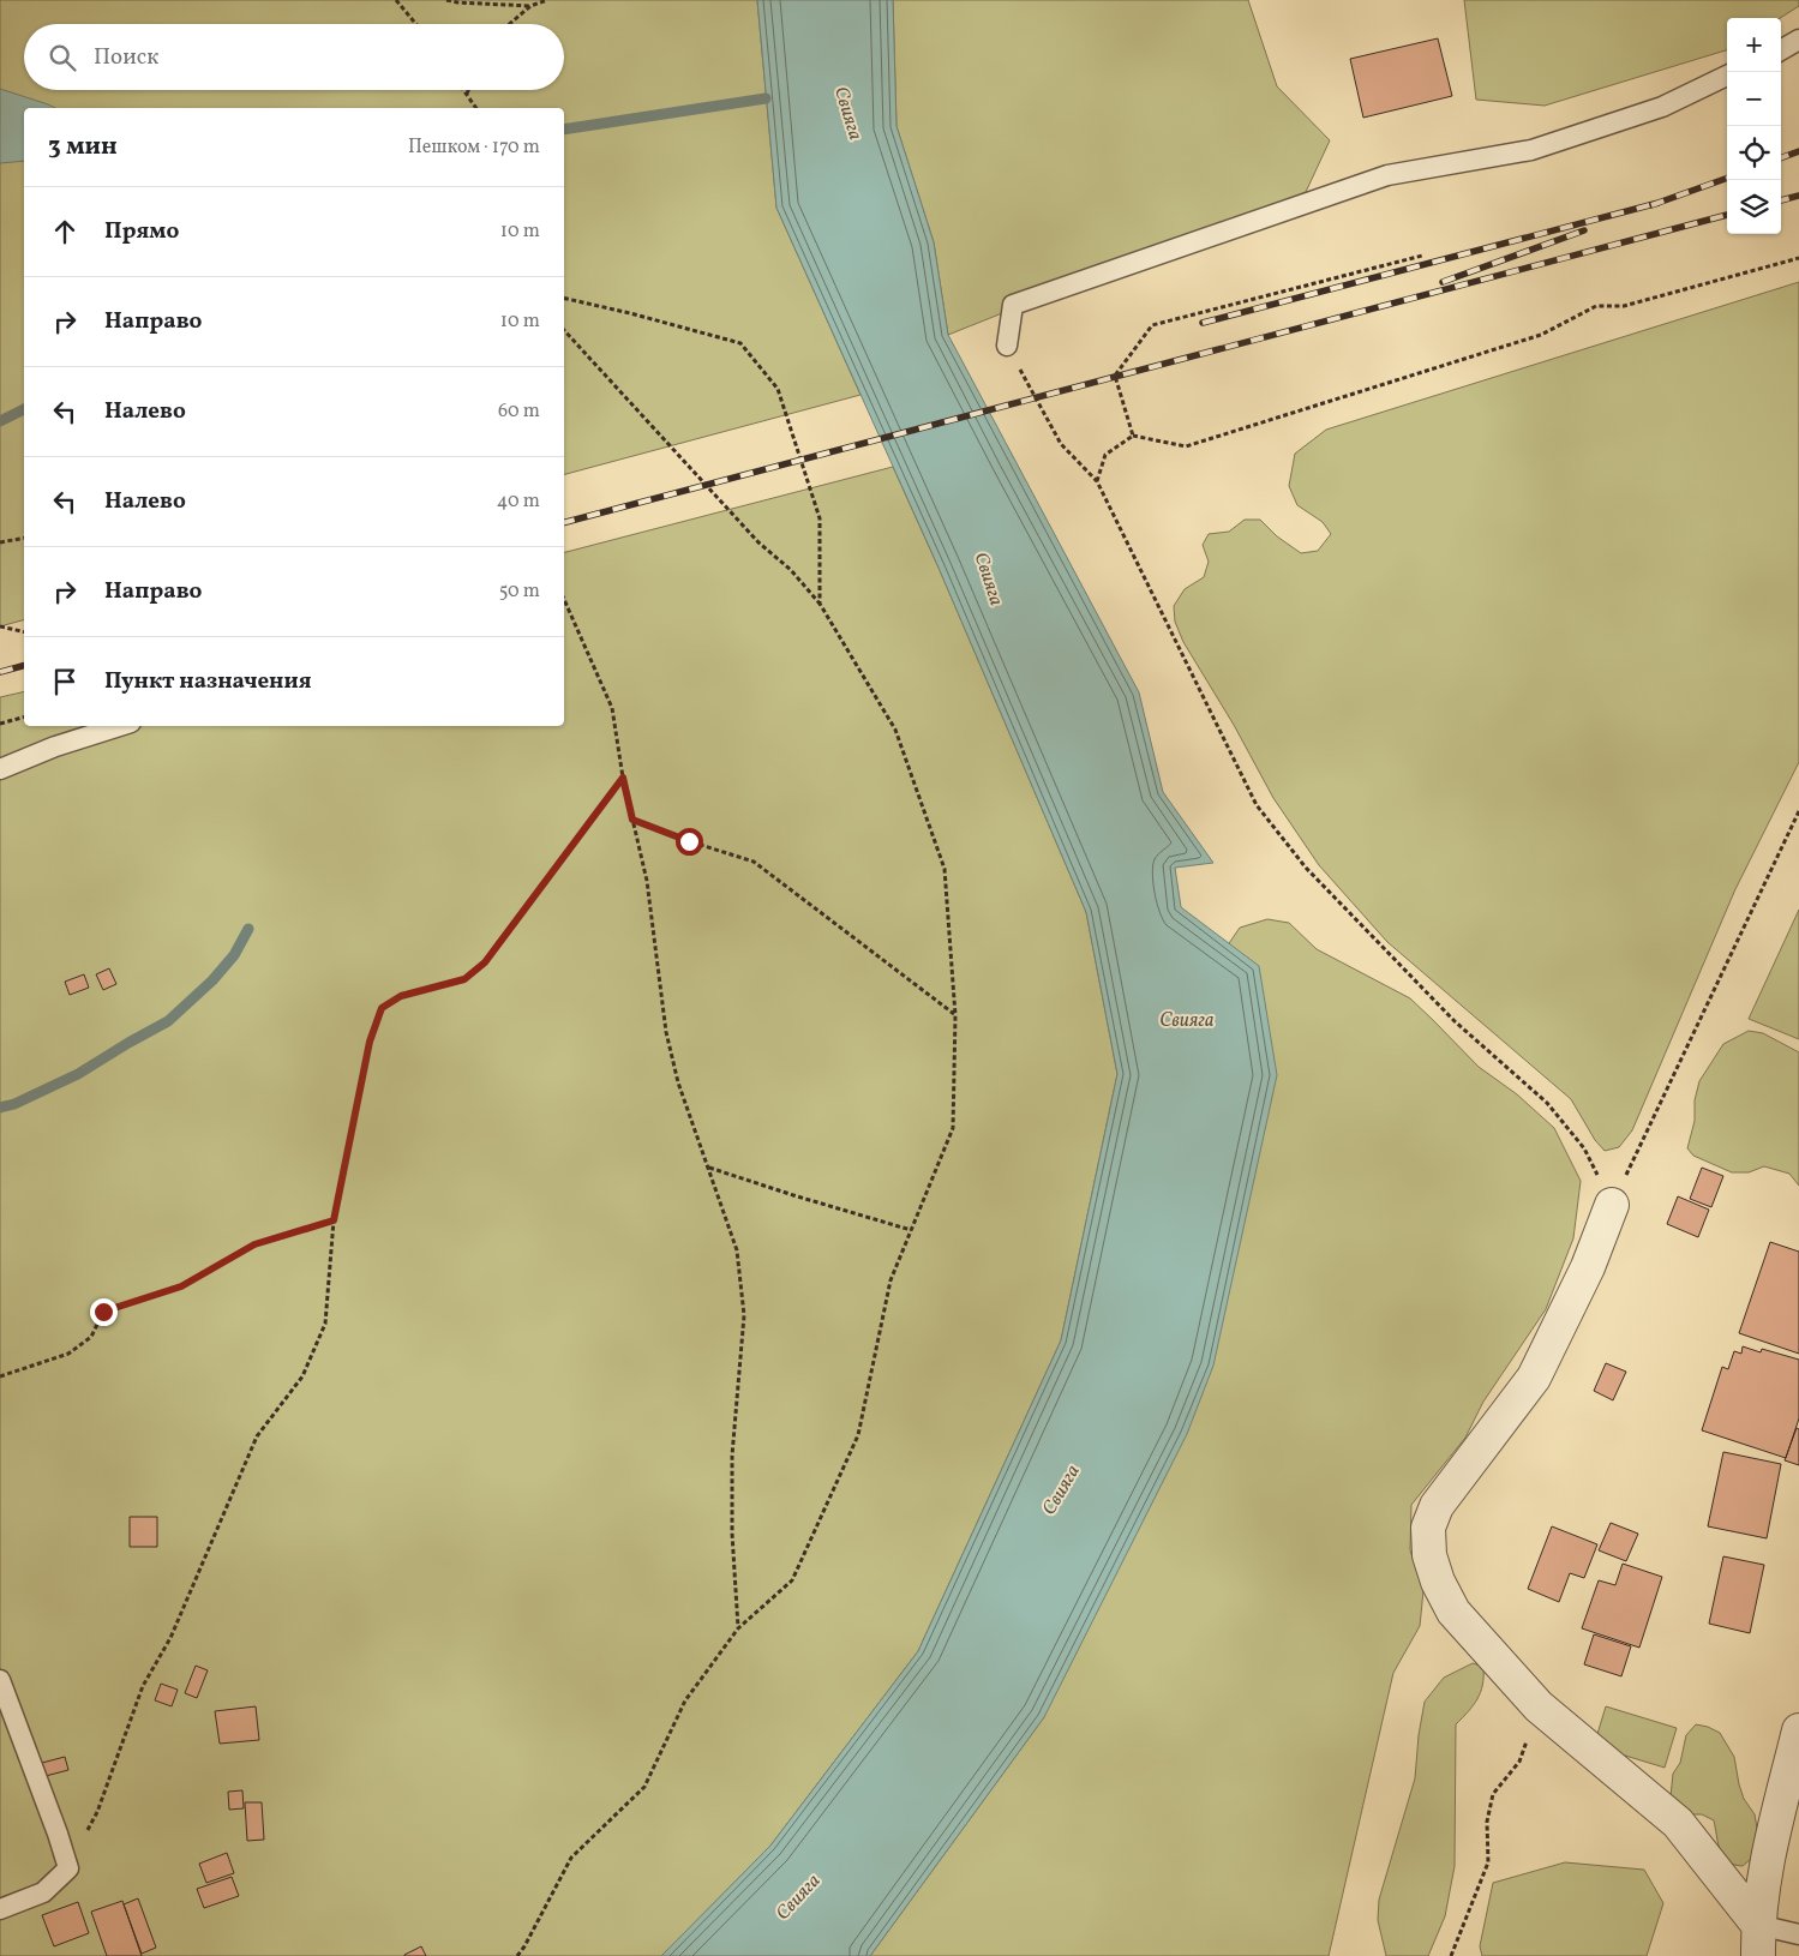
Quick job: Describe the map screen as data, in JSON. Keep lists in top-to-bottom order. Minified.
{"water":["Свияга"],"page":{"map_buttons":["+","−"],"search":"Поиск","heading":["3 мин","Пешком · 170 m"],"list":[["Прямо","10 m"],["Направо","10 m"],["Налево","60 m"],["Налево","40 m"],["Направо","50 m"],"Пункт назначения"]}}
